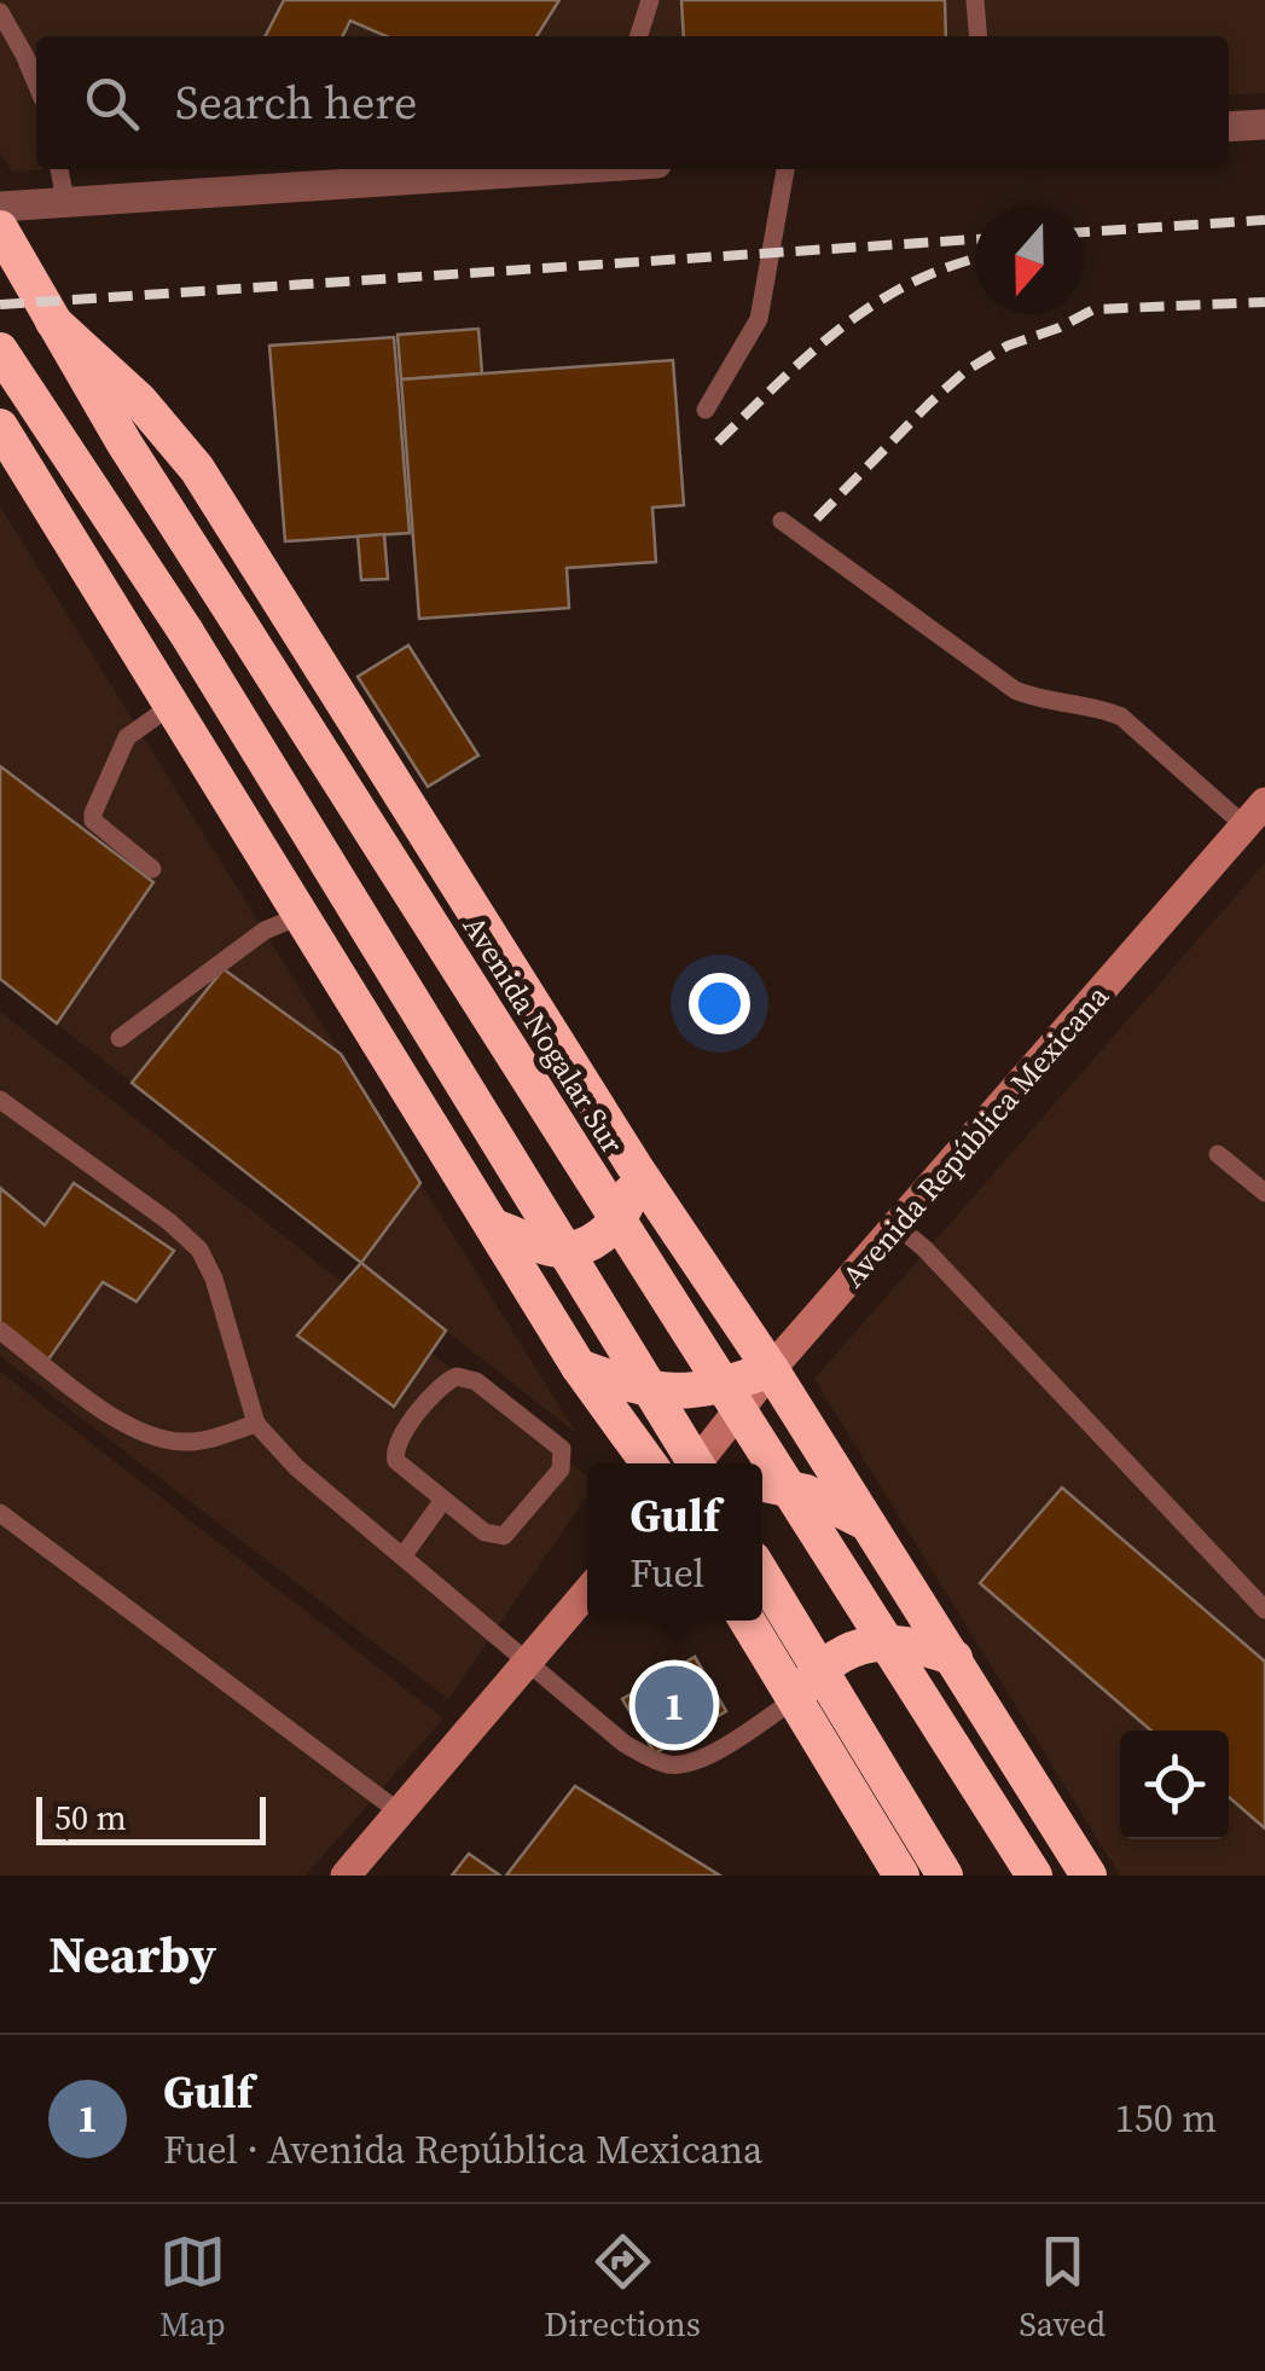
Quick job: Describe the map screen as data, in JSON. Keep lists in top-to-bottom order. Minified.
{"streets":{"highway":["Avenida Nogalar Sur"],"street":["Avenida República Mexicana"]},"scale_bar":"50 m","north":"bottom","page":{"search":"Search here","popup":["Gulf","Fuel"],"pins":"1","scale":"50 m","heading":"Nearby","list":[{"mark":"1","name":"Gulf","note":"Fuel · Avenida República Mexicana","value":"150 m"}],"nav":["Map","Directions","Saved"]}}
